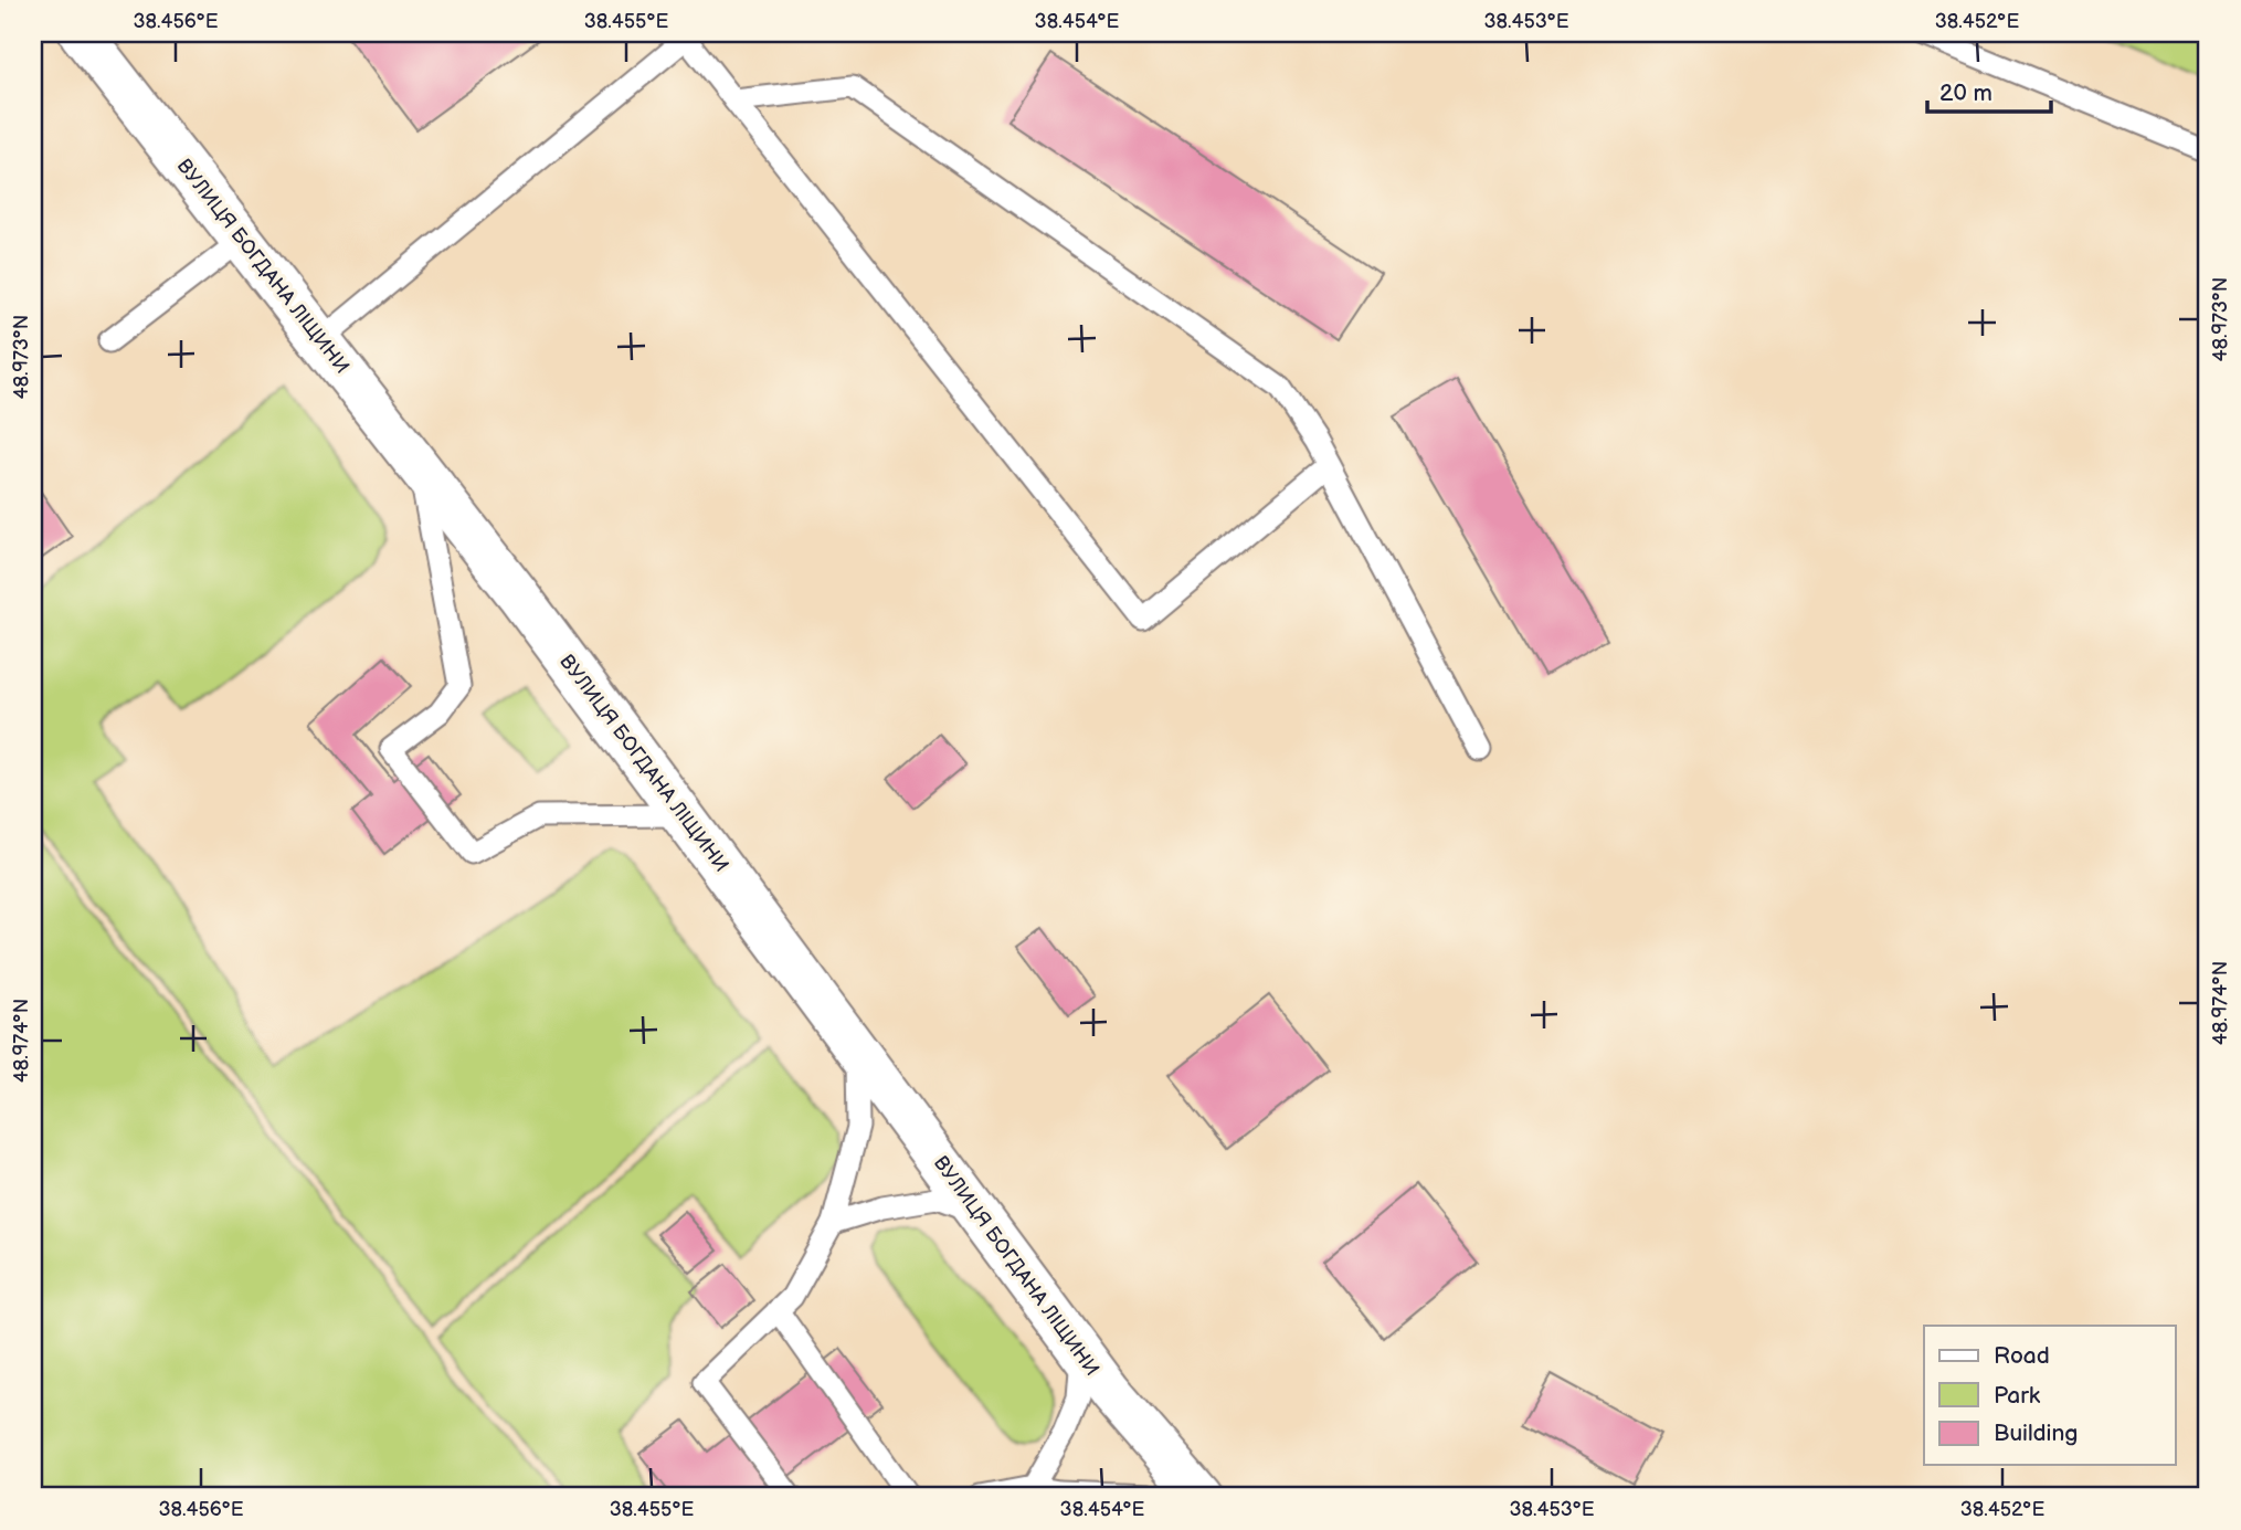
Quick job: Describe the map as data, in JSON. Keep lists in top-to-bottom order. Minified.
{"streets":{"main road":["ВУЛИЦЯ БОГДАНА ЛІЩИНИ"]},"legend":["Road","Park","Building"],"scale_bar":"20 m","coordinates":["38.456°E","38.455°E","38.454°E","38.453°E","38.452°E","48.973°N","48.974°N"]}
